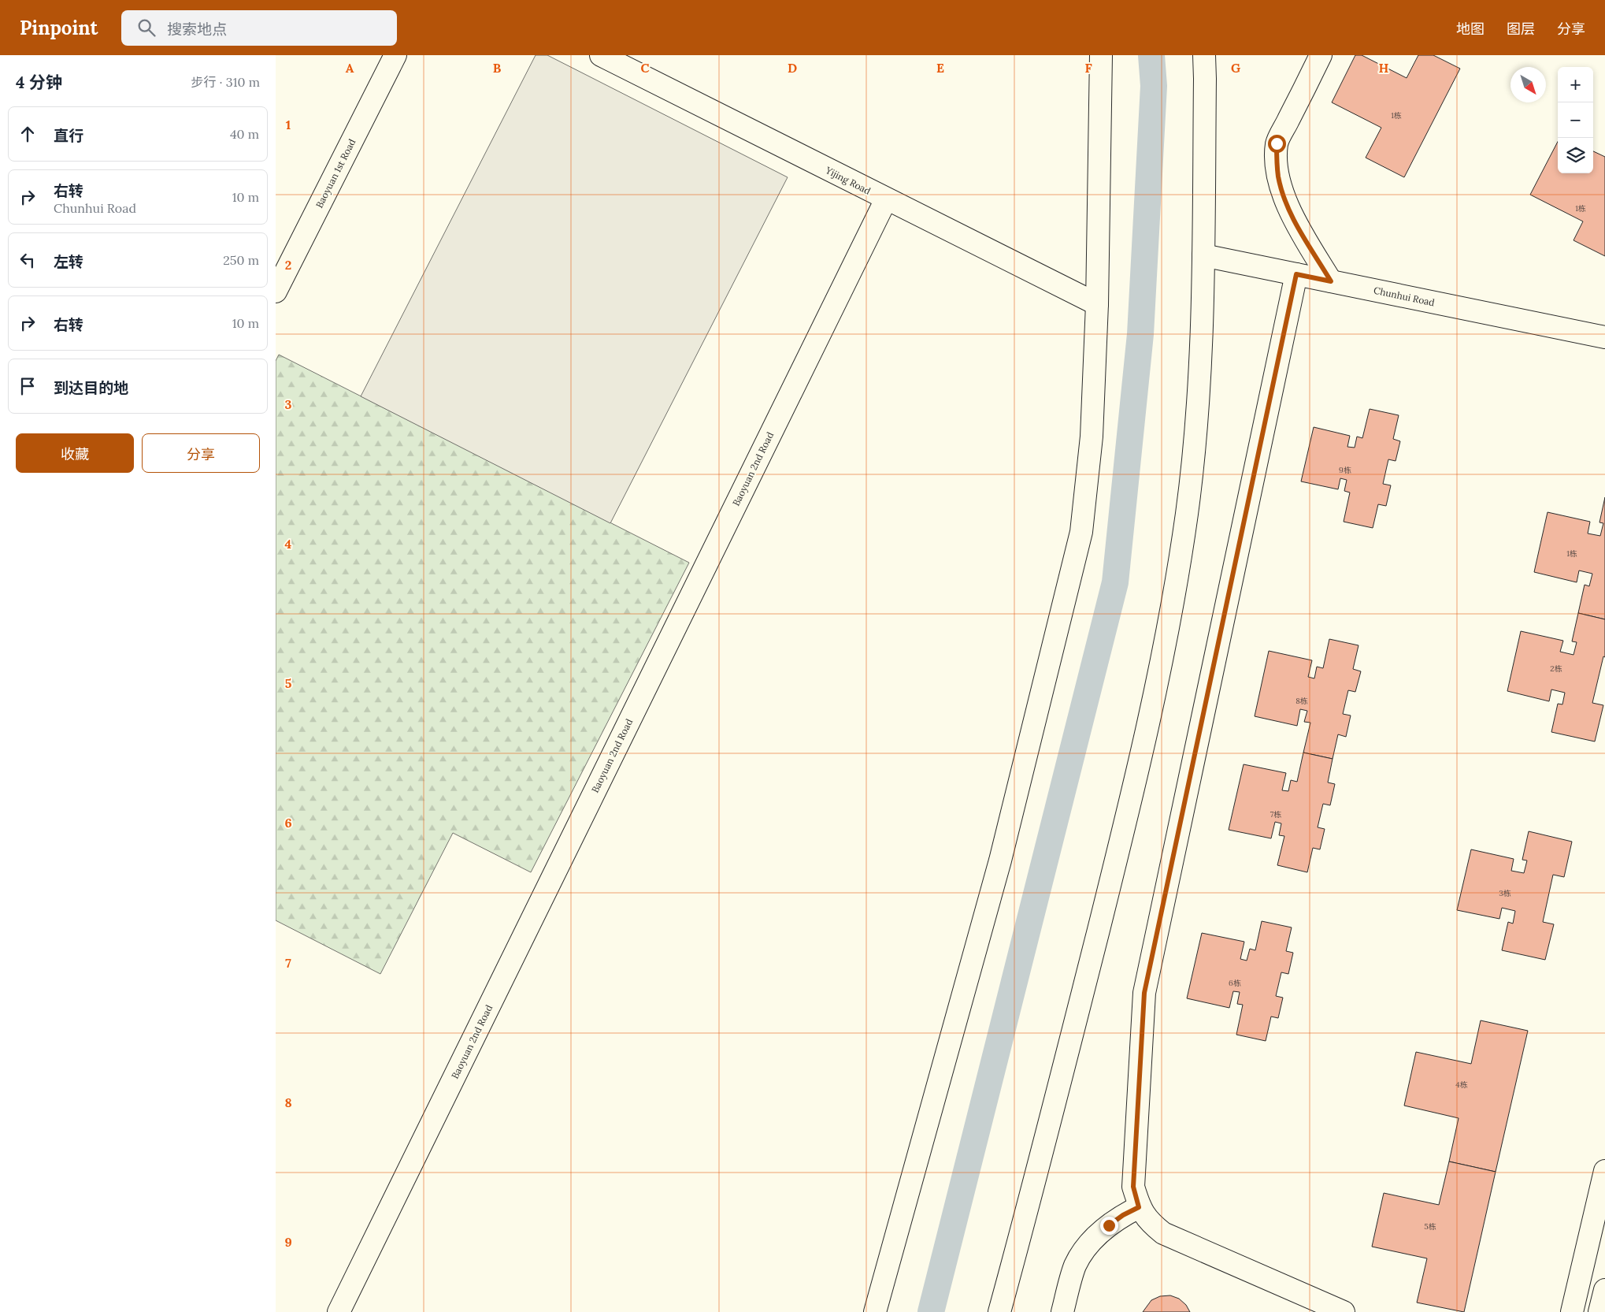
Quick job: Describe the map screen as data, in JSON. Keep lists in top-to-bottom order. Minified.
{"streets":{"street":["Baoyuan 1st Road","Yijing Road","Chunhui Road","Baoyuan 2nd Road"]},"crossings":[["Yijing Road","Baoyuan 2nd Road"]],"house_numbers":["1栋","1栋","9栋","1栋","2栋","8栋","7栋","3栋","6栋","4栋","5栋"],"north":"bottom right","page":{"header":"Pinpoint","search":"搜索地点","nav":["地图","图层","分享"],"heading":["4 分钟","步行 · 310 m"],"map_buttons":["+","−"],"list":[["直行","40 m"],["右转","Chunhui Road","10 m"],["左转","250 m"],["右转","10 m"],"到达目的地"],"buttons":["收藏","分享"]},"grid":{"columns":["A","B","C","D","E","F","G","H"],"rows":["1","2","3","4","5","6","7","8","9"]}}
